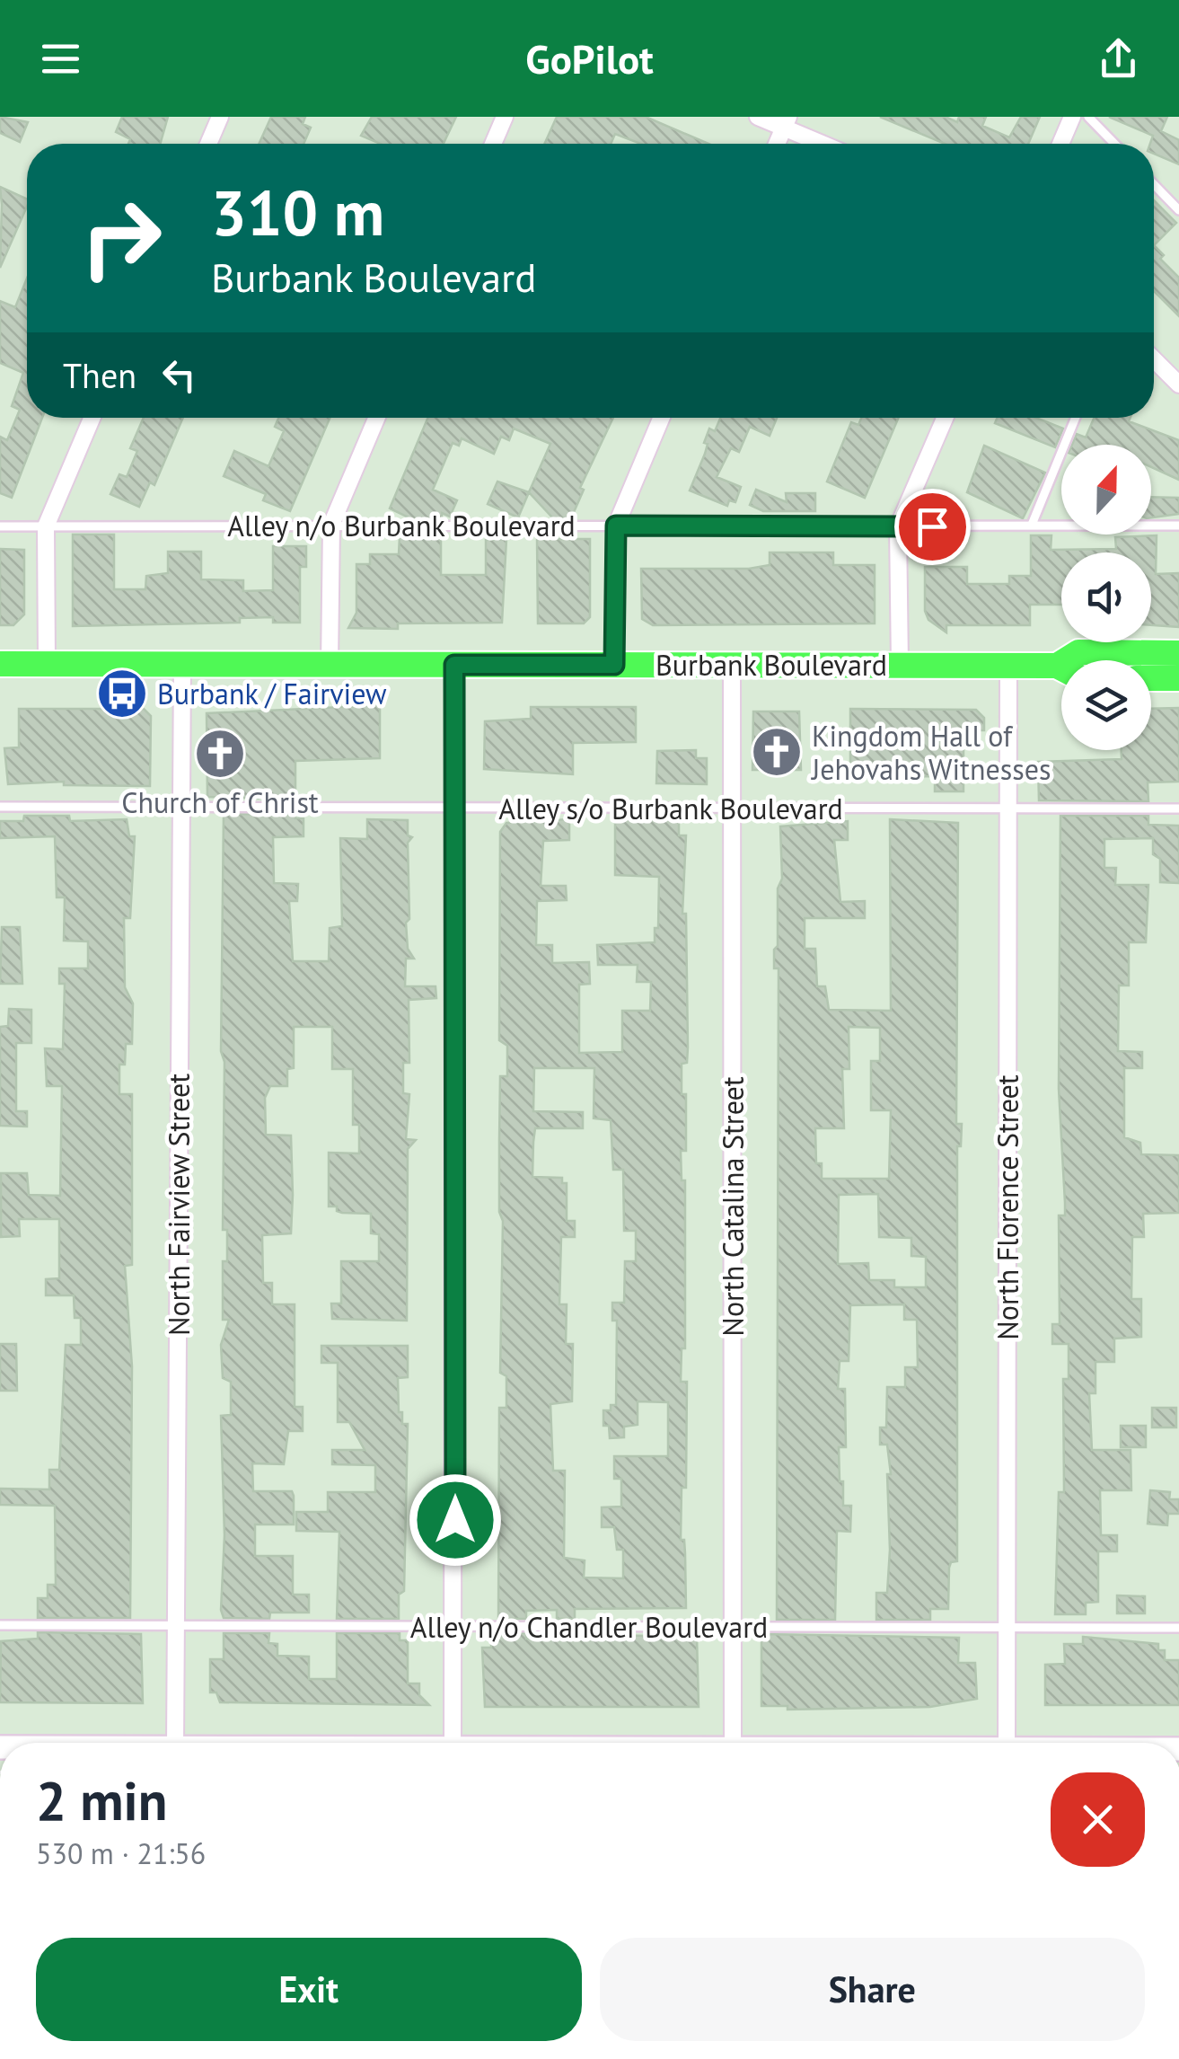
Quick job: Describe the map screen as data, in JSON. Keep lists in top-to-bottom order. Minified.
{"streets":{"main road":["Burbank Boulevard"],"street":["North Fairview Street","North Catalina Street","North Florence Street"],"lane":["Alley n/o Burbank Boulevard","Alley s/o Burbank Boulevard","Alley n/o Chandler Boulevard"]},"crossings":[["Burbank Boulevard","North Fairview Street"],["Burbank Boulevard","North Catalina Street"],["Burbank Boulevard","North Florence Street"],["Alley s/o Burbank Boulevard","North Fairview Street"],["Alley s/o Burbank Boulevard","North Catalina Street"],["Alley s/o Burbank Boulevard","North Florence Street"],["North Fairview Street","Alley n/o Chandler Boulevard"],["North Catalina Street","Alley n/o Chandler Boulevard"],["North Florence Street","Alley n/o Chandler Boulevard"]],"places":{"bus stop":["Burbank / Fairview"],"church":["Kingdom Hall of Jehovahs Witnesses","Church of Christ"]},"north":"top","page":{"header":"GoPilot","turn":["310 m","Burbank Boulevard"],"then":"Then","heading":["2 min","530 m · 21:56"],"buttons":["Exit","Share"]}}
